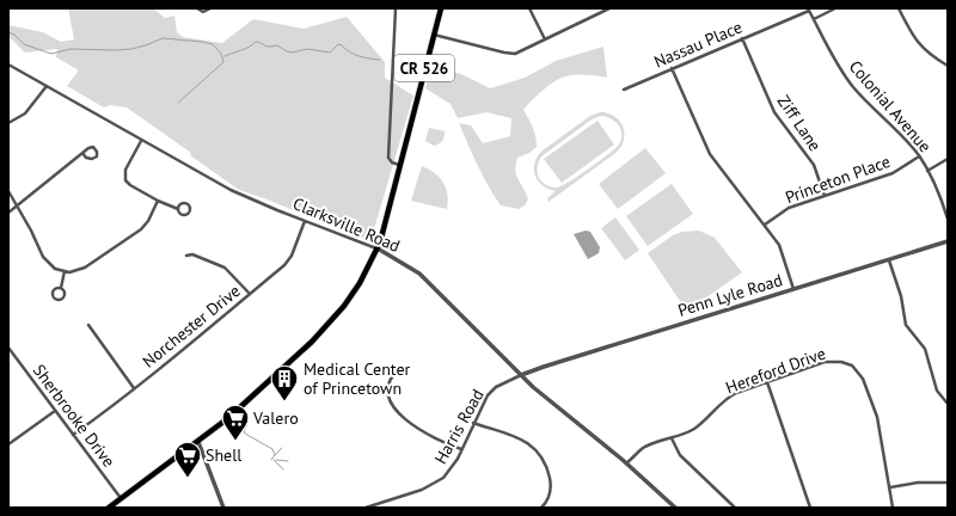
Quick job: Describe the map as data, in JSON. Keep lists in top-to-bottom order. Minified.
{"streets":{"main road":["CR 526"],"street":["Nassau Place","Colonial Avenue","Ziff Lane","Princeton Place","Clarksville Road","Penn Lyle Road","Norchester Drive","Hereford Drive","Sherbrooke Drive","Harris Road"]},"crossings":[["Nassau Place","Colonial Avenue"],["Nassau Place","Ziff Lane"],["CR 526","Clarksville Road"],["CR 526","Sherbrooke Drive"],["Colonial Avenue","Princeton Place"],["Ziff Lane","Princeton Place"],["Clarksville Road","Penn Lyle Road"],["Clarksville Road","Norchester Drive"],["Clarksville Road","Hereford Drive"],["Clarksville Road","Harris Road"],["Penn Lyle Road","Harris Road"],["Norchester Drive","Sherbrooke Drive"]],"places":{"building":["Medical Center of Princetown"],"supermarket":["Valero","Shell"]}}
